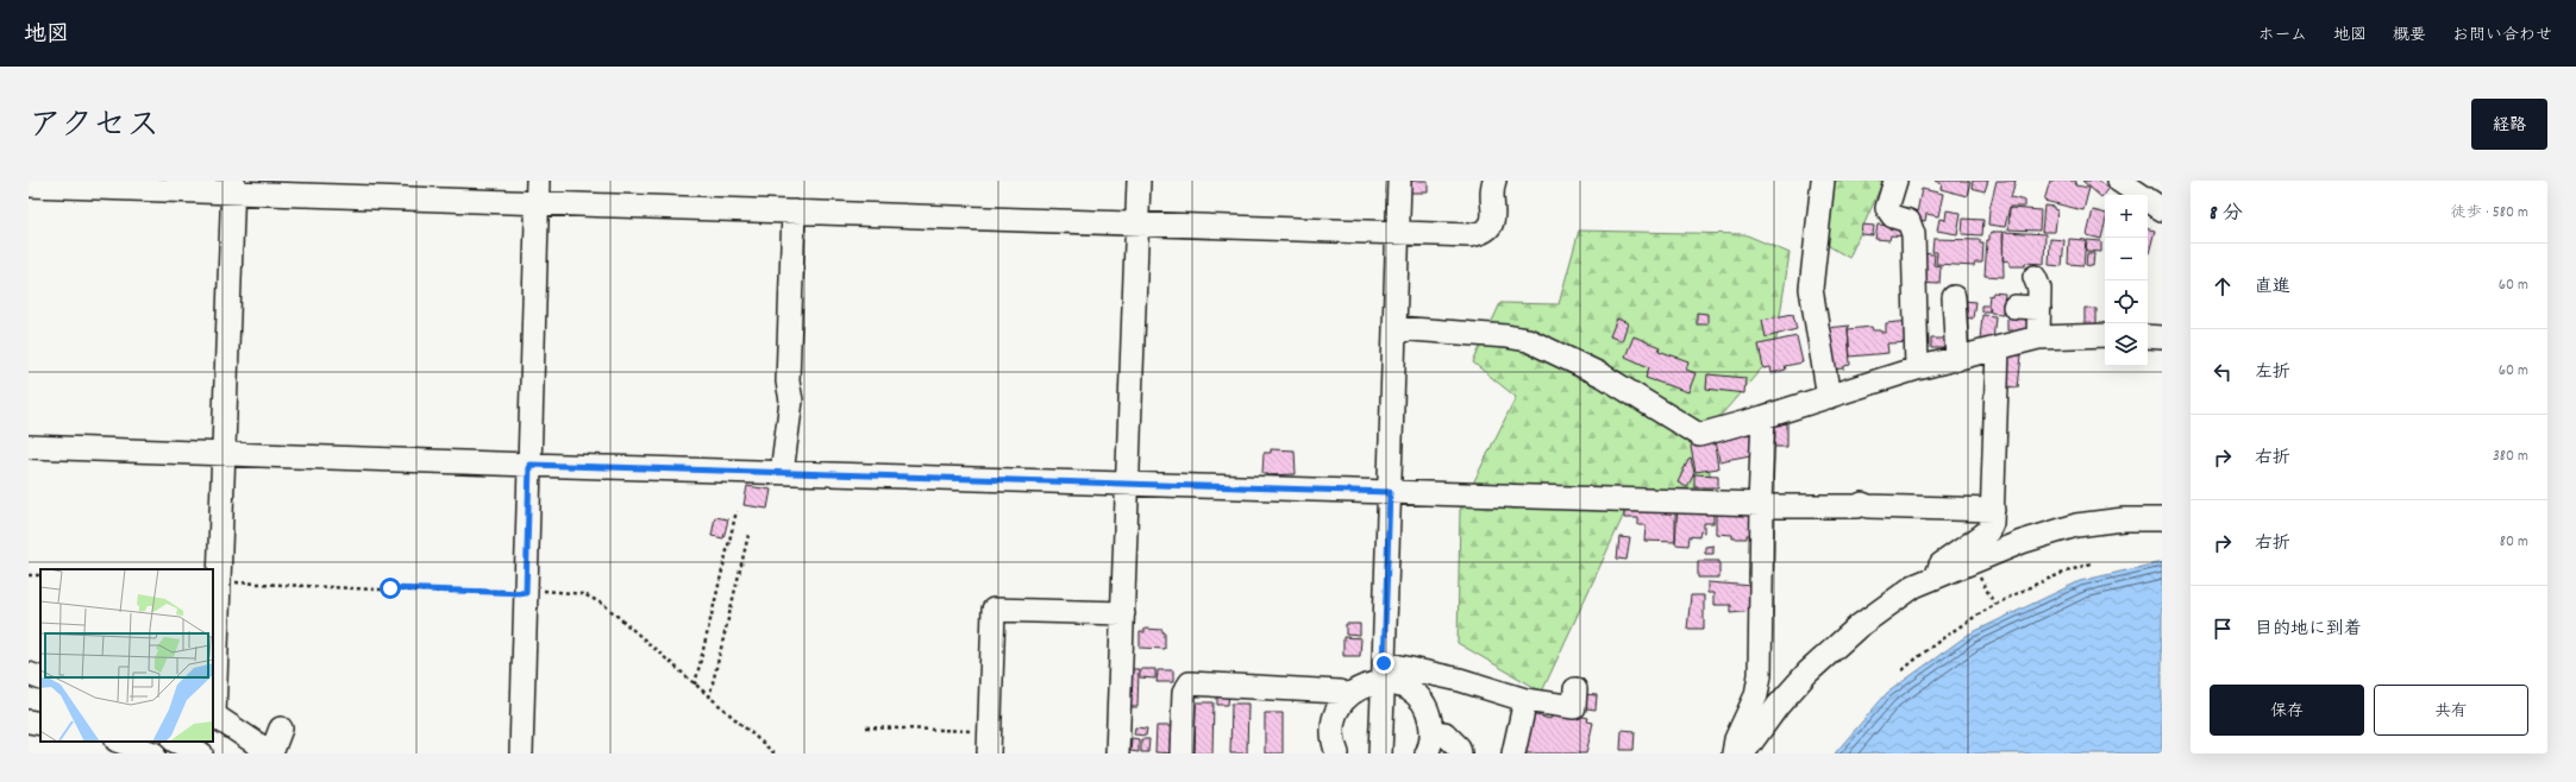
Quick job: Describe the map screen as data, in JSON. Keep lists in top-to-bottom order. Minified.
{"page":{"header":"地図","nav":["ホーム","地図","概要","お問い合わせ"],"title":"アクセス","buttons":["経路",["保存","共有"]],"heading":["8 分","徒歩 · 580 m"],"map_buttons":["+","−"],"list":[["直進","60 m"],["左折","60 m"],["右折","380 m"],["右折","80 m"],"目的地に到着"]}}
